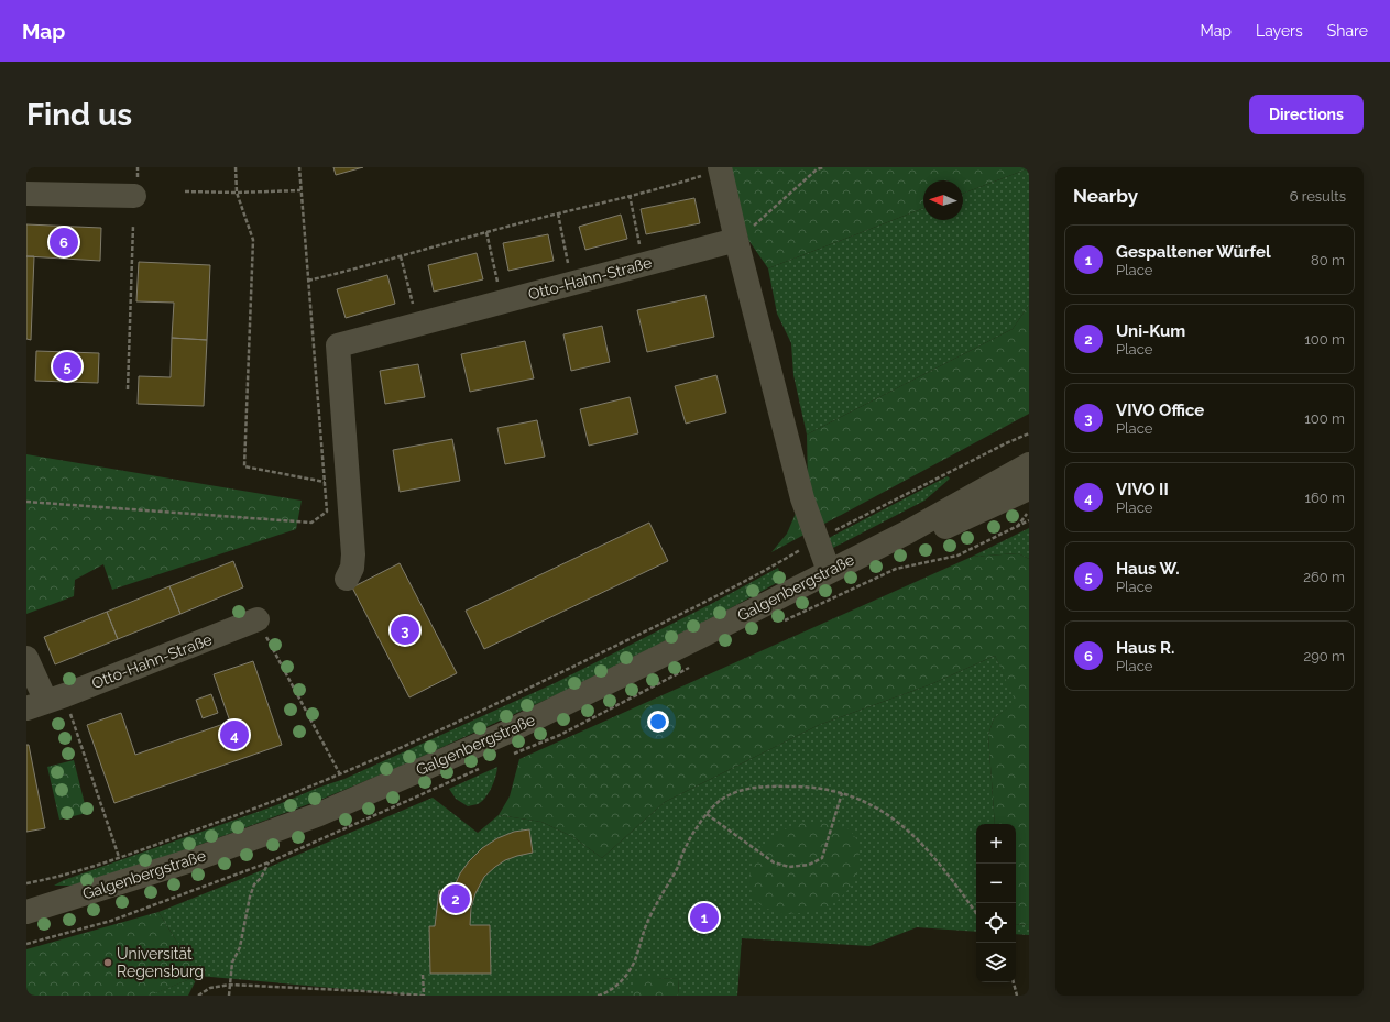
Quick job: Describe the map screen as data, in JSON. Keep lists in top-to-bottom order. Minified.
{"streets":{"street":["Otto-Hahn-Straße","Galgenbergstraße"]},"places":["Universität Regensburg"],"north":"left","page":{"header":"Map","nav":["Map","Layers","Share"],"buttons":"Directions","title":"Find us","heading":["Nearby","6 results"],"list":[{"mark":"1","name":"Gespaltener Würfel","note":"Place","value":"80 m"},{"mark":"2","name":"Uni-Kum","note":"Place","value":"100 m"},{"mark":"3","name":"VIVO Office","note":"Place","value":"100 m"},{"mark":"4","name":"VIVO II","note":"Place","value":"160 m"},{"mark":"5","name":"Haus W.","note":"Place","value":"260 m"},{"mark":"6","name":"Haus R.","note":"Place","value":"290 m"}],"pins":["6","5","3","4","2","1"],"map_buttons":["+","−"]}}
